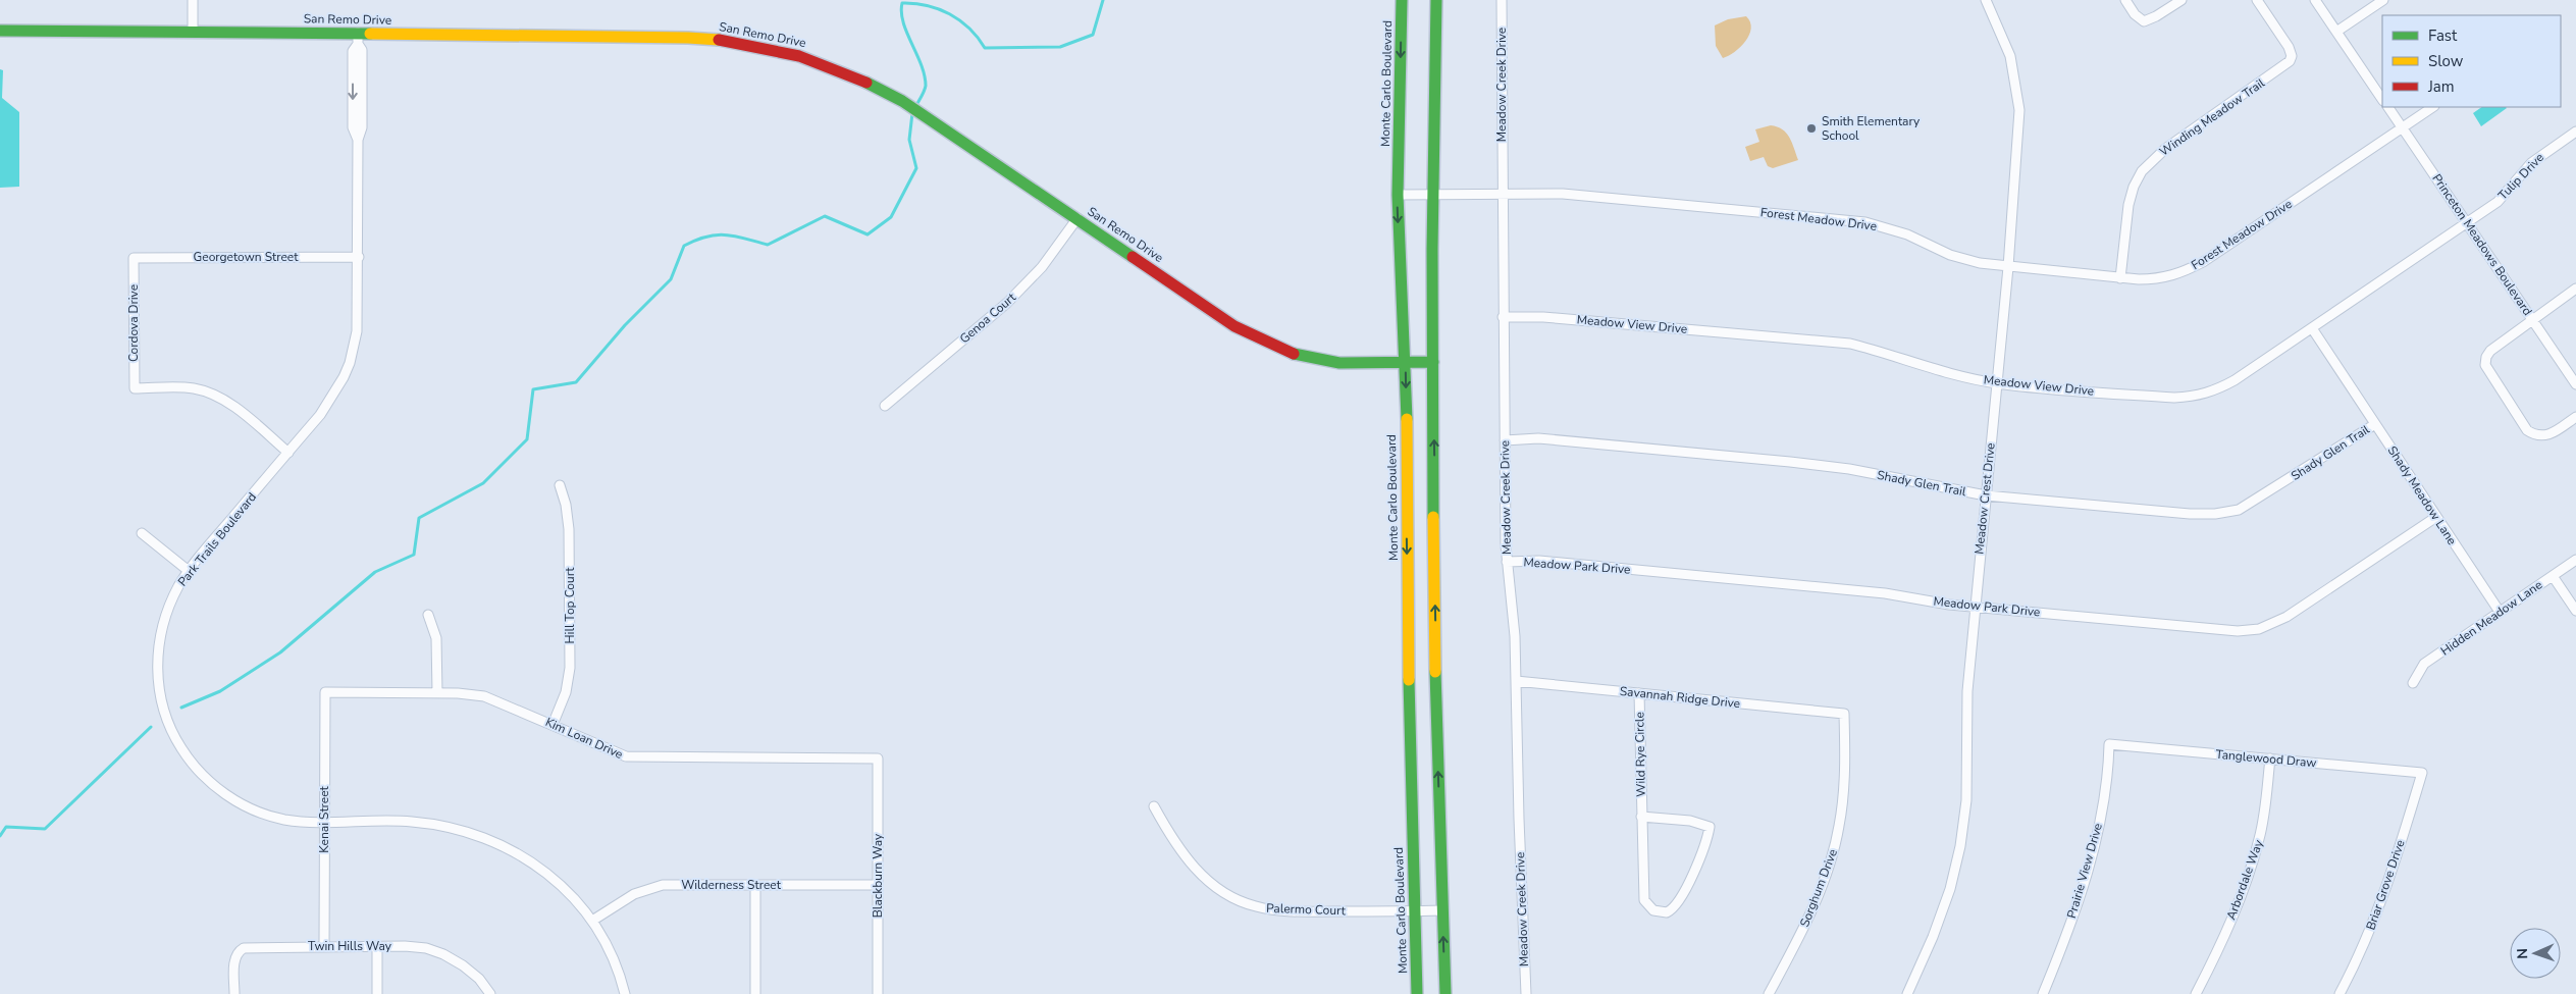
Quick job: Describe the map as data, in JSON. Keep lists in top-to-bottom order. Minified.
{"streets":{"main road":["San Remo Drive","Monte Carlo Boulevard"],"street":["Meadow Creek Drive","Winding Meadow Trail","Tulip Drive","Forest Meadow Drive","Princeton Meadows Boulevard","Georgetown Street","Genoa Court","Cordova Drive","Meadow View Drive","Shady Glen Trail","Shady Meadow Lane","Meadow Crest Drive","Park Trails Boulevard","Meadow Park Drive","Hill Top Court","Hidden Meadow Lane","Savannah Ridge Drive","Kim Loan Drive","Wild Rye Circle","Tanglewood Draw","Kenai Street","Prairie View Drive","Blackburn Way","Arbordale Way","Wilderness Street","Briar Grove Drive","Sorghum Drive","Palermo Court","Twin Hills Way"]},"crossings":[["San Remo Drive","Monte Carlo Boulevard"],["San Remo Drive","Genoa Court"],["San Remo Drive","Park Trails Boulevard"],["Monte Carlo Boulevard","Forest Meadow Drive"],["Monte Carlo Boulevard","Palermo Court"],["Meadow Creek Drive","Forest Meadow Drive"],["Meadow Creek Drive","Meadow View Drive"],["Meadow Creek Drive","Shady Glen Trail"],["Meadow Creek Drive","Meadow Park Drive"],["Meadow Creek Drive","Savannah Ridge Drive"],["Winding Meadow Trail","Forest Meadow Drive"],["Tulip Drive","Princeton Meadows Boulevard"],["Tulip Drive","Meadow View Drive"],["Forest Meadow Drive","Princeton Meadows Boulevard"],["Forest Meadow Drive","Meadow Crest Drive"],["Princeton Meadows Boulevard","Meadow View Drive"],["Georgetown Street","Cordova Drive"],["Georgetown Street","Park Trails Boulevard"],["Cordova Drive","Park Trails Boulevard"],["Meadow View Drive","Shady Meadow Lane"],["Meadow View Drive","Meadow Crest Drive"],["Shady Glen Trail","Shady Meadow Lane"],["Shady Glen Trail","Meadow Crest Drive"],["Shady Meadow Lane","Meadow Park Drive"],["Shady Meadow Lane","Hidden Meadow Lane"],["Meadow Crest Drive","Meadow Park Drive"],["Park Trails Boulevard","Kenai Street"],["Park Trails Boulevard","Wilderness Street"],["Hill Top Court","Kim Loan Drive"],["Savannah Ridge Drive","Wild Rye Circle"],["Savannah Ridge Drive","Sorghum Drive"],["Kim Loan Drive","Kenai Street"],["Kim Loan Drive","Blackburn Way"],["Tanglewood Draw","Prairie View Drive"],["Tanglewood Draw","Arbordale Way"],["Tanglewood Draw","Briar Grove Drive"],["Kenai Street","Twin Hills Way"],["Blackburn Way","Wilderness Street"]],"places":["Smith Elementary School"],"legend":["Fast","Slow","Jam"],"north":"left"}
